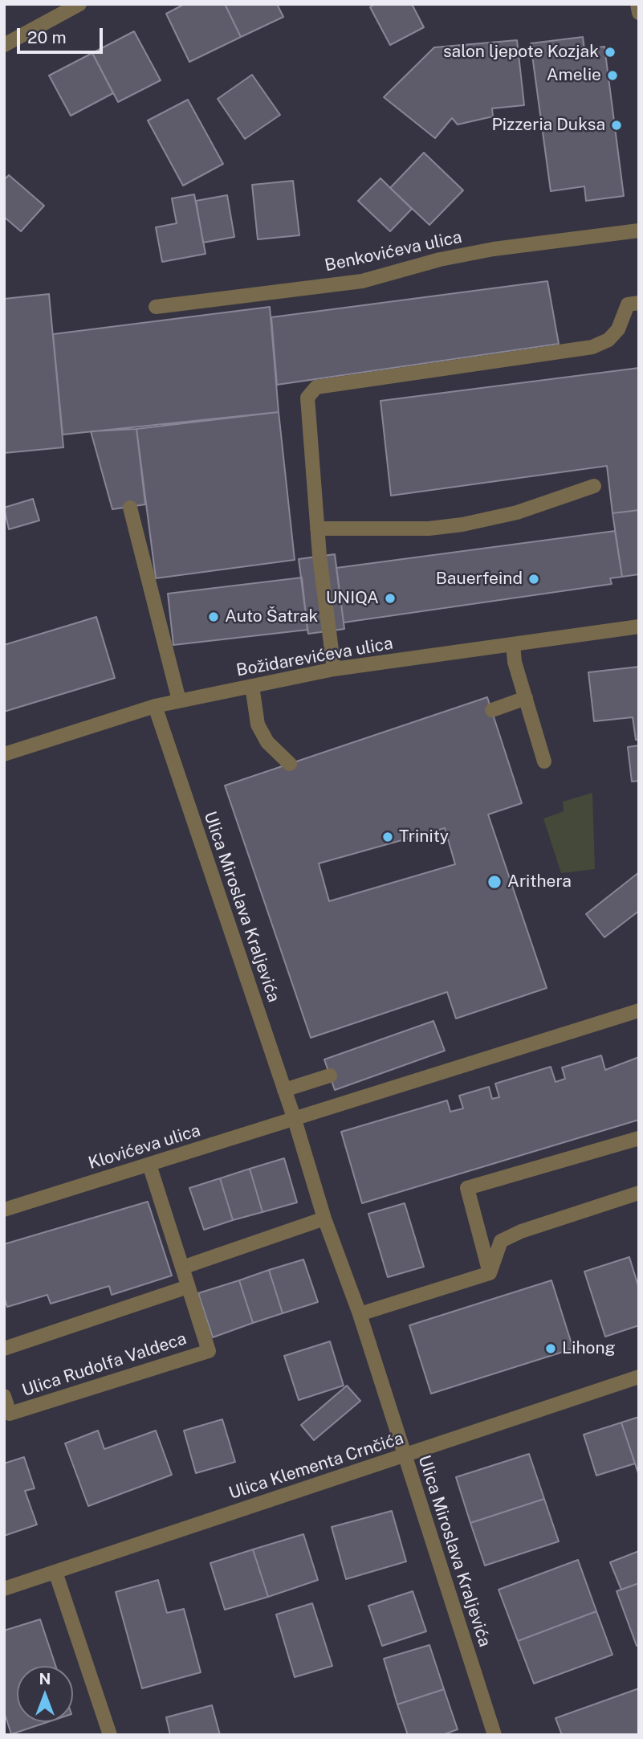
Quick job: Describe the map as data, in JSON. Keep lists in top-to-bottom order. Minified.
{"streets":{"street":["Benkovićeva ulica","Božidarevićeva ulica","Ulica Miroslava Kraljevića","Klovićeva ulica","Ulica Rudolfa Valdeca","Ulica Klementa Crnčića"]},"crossings":[["Božidarevićeva ulica","Ulica Miroslava Kraljevića"],["Ulica Miroslava Kraljevića","Klovićeva ulica"],["Ulica Miroslava Kraljevića","Ulica Klementa Crnčića"],["Klovićeva ulica","Ulica Rudolfa Valdeca"]],"places":["salon ljepote Kozjak","Amelie","Pizzeria Duksa","Bauerfeind","UNIQA","Auto Šatrak","Trinity","Arithera","Lihong"],"scale_bar":"20 m","north":"top"}
